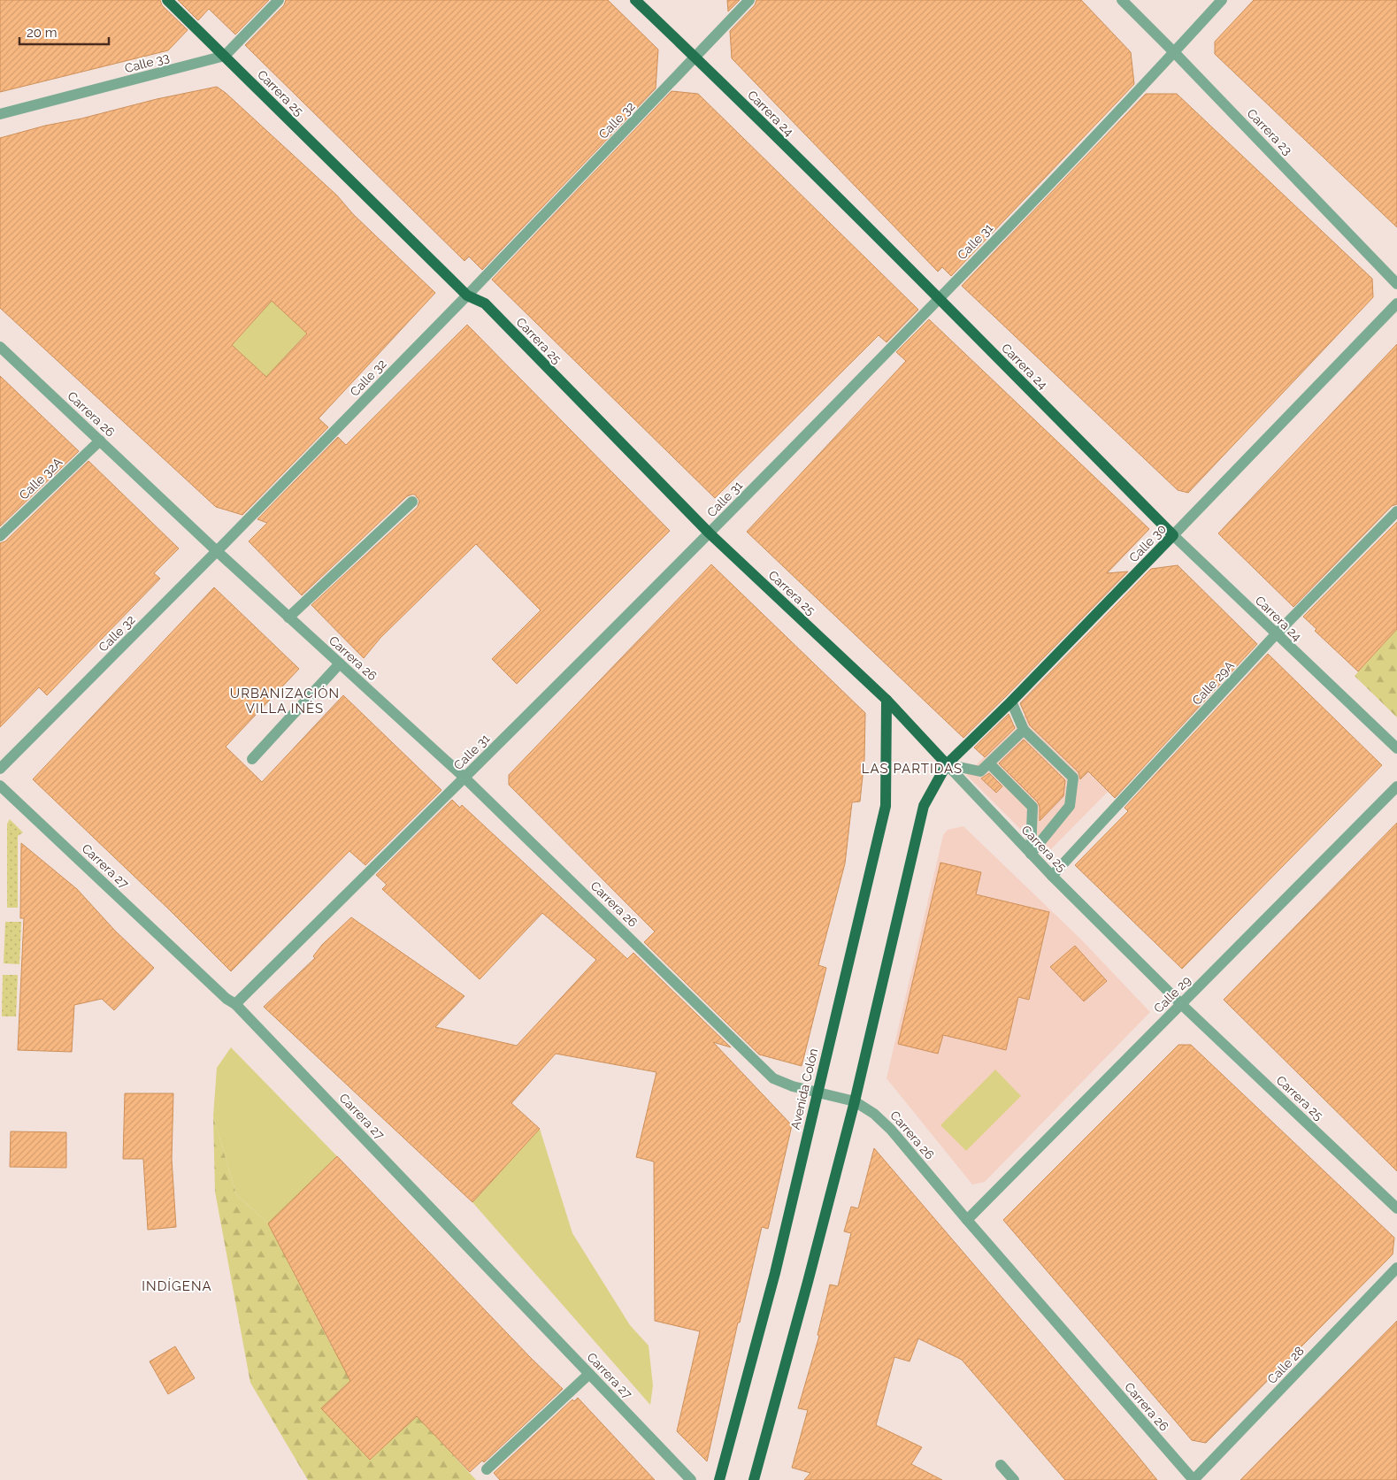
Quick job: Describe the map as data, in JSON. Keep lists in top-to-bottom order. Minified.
{"streets":{"main road":["Carrera 25","Carrera 24","Calle 30","Avenida Colón"],"street":["Calle 33","Calle 32","Carrera 23","Calle 31","Carrera 26","Calle 32A","Calle 29A","Carrera 27","Calle 29","Calle 28"]},"crossings":[["Calle 33","Carrera 25"],["Carrera 25","Calle 32"],["Carrera 25","Calle 31"],["Carrera 25","Calle 30"],["Carrera 25","Calle 29A"],["Carrera 25","Calle 29"],["Carrera 25","Avenida Colón"],["Carrera 24","Calle 32"],["Carrera 24","Calle 31"],["Carrera 24","Calle 30"],["Carrera 24","Calle 29A"],["Calle 32","Carrera 26"],["Carrera 23","Calle 31"],["Calle 31","Carrera 26"],["Calle 31","Carrera 27"],["Carrera 26","Calle 32A"],["Carrera 26","Calle 30"],["Carrera 26","Calle 29"],["Carrera 26","Avenida Colón"],["Carrera 26","Calle 28"]],"districts":["URBANIZACIÓN VILLA INÉS","LAS PARTIDAS","INDÍGENA"],"scale_bar":"20 m"}
